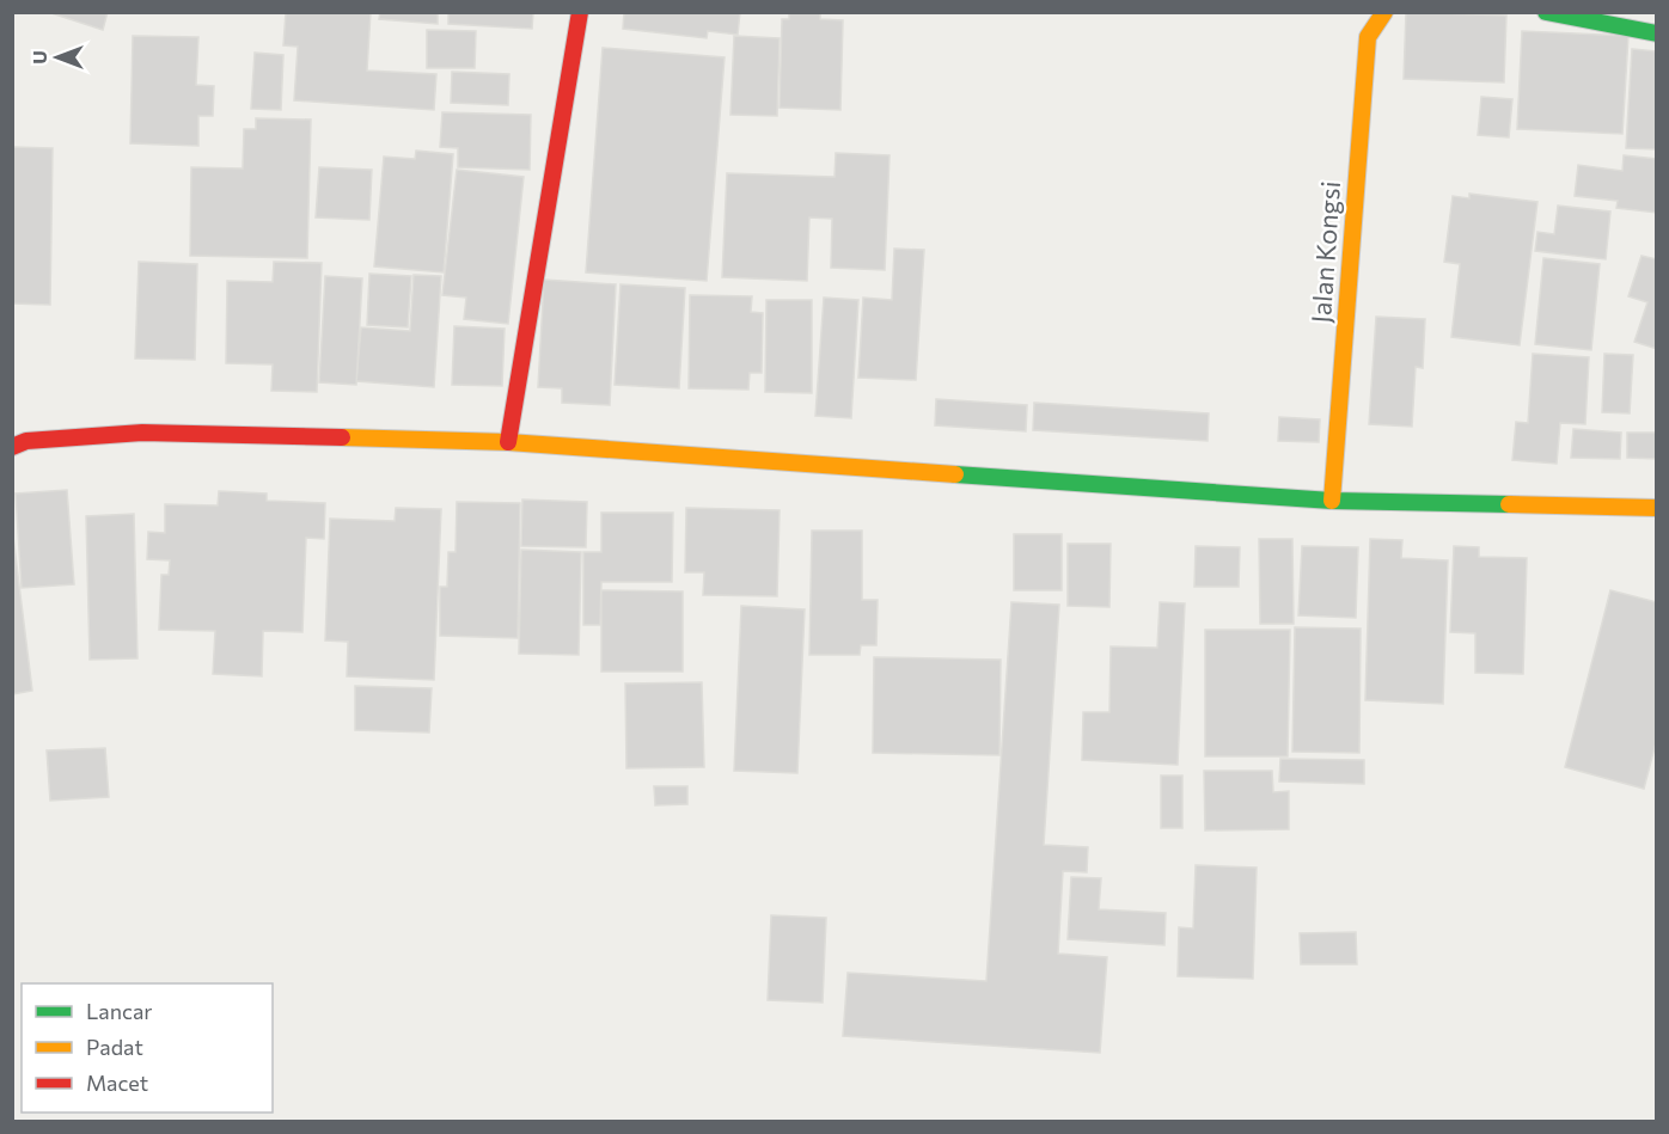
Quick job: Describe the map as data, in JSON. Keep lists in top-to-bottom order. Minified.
{"streets":{"main road":["Jalan Kongsi"]},"legend":["Lancar","Padat","Macet"],"north":"left"}
